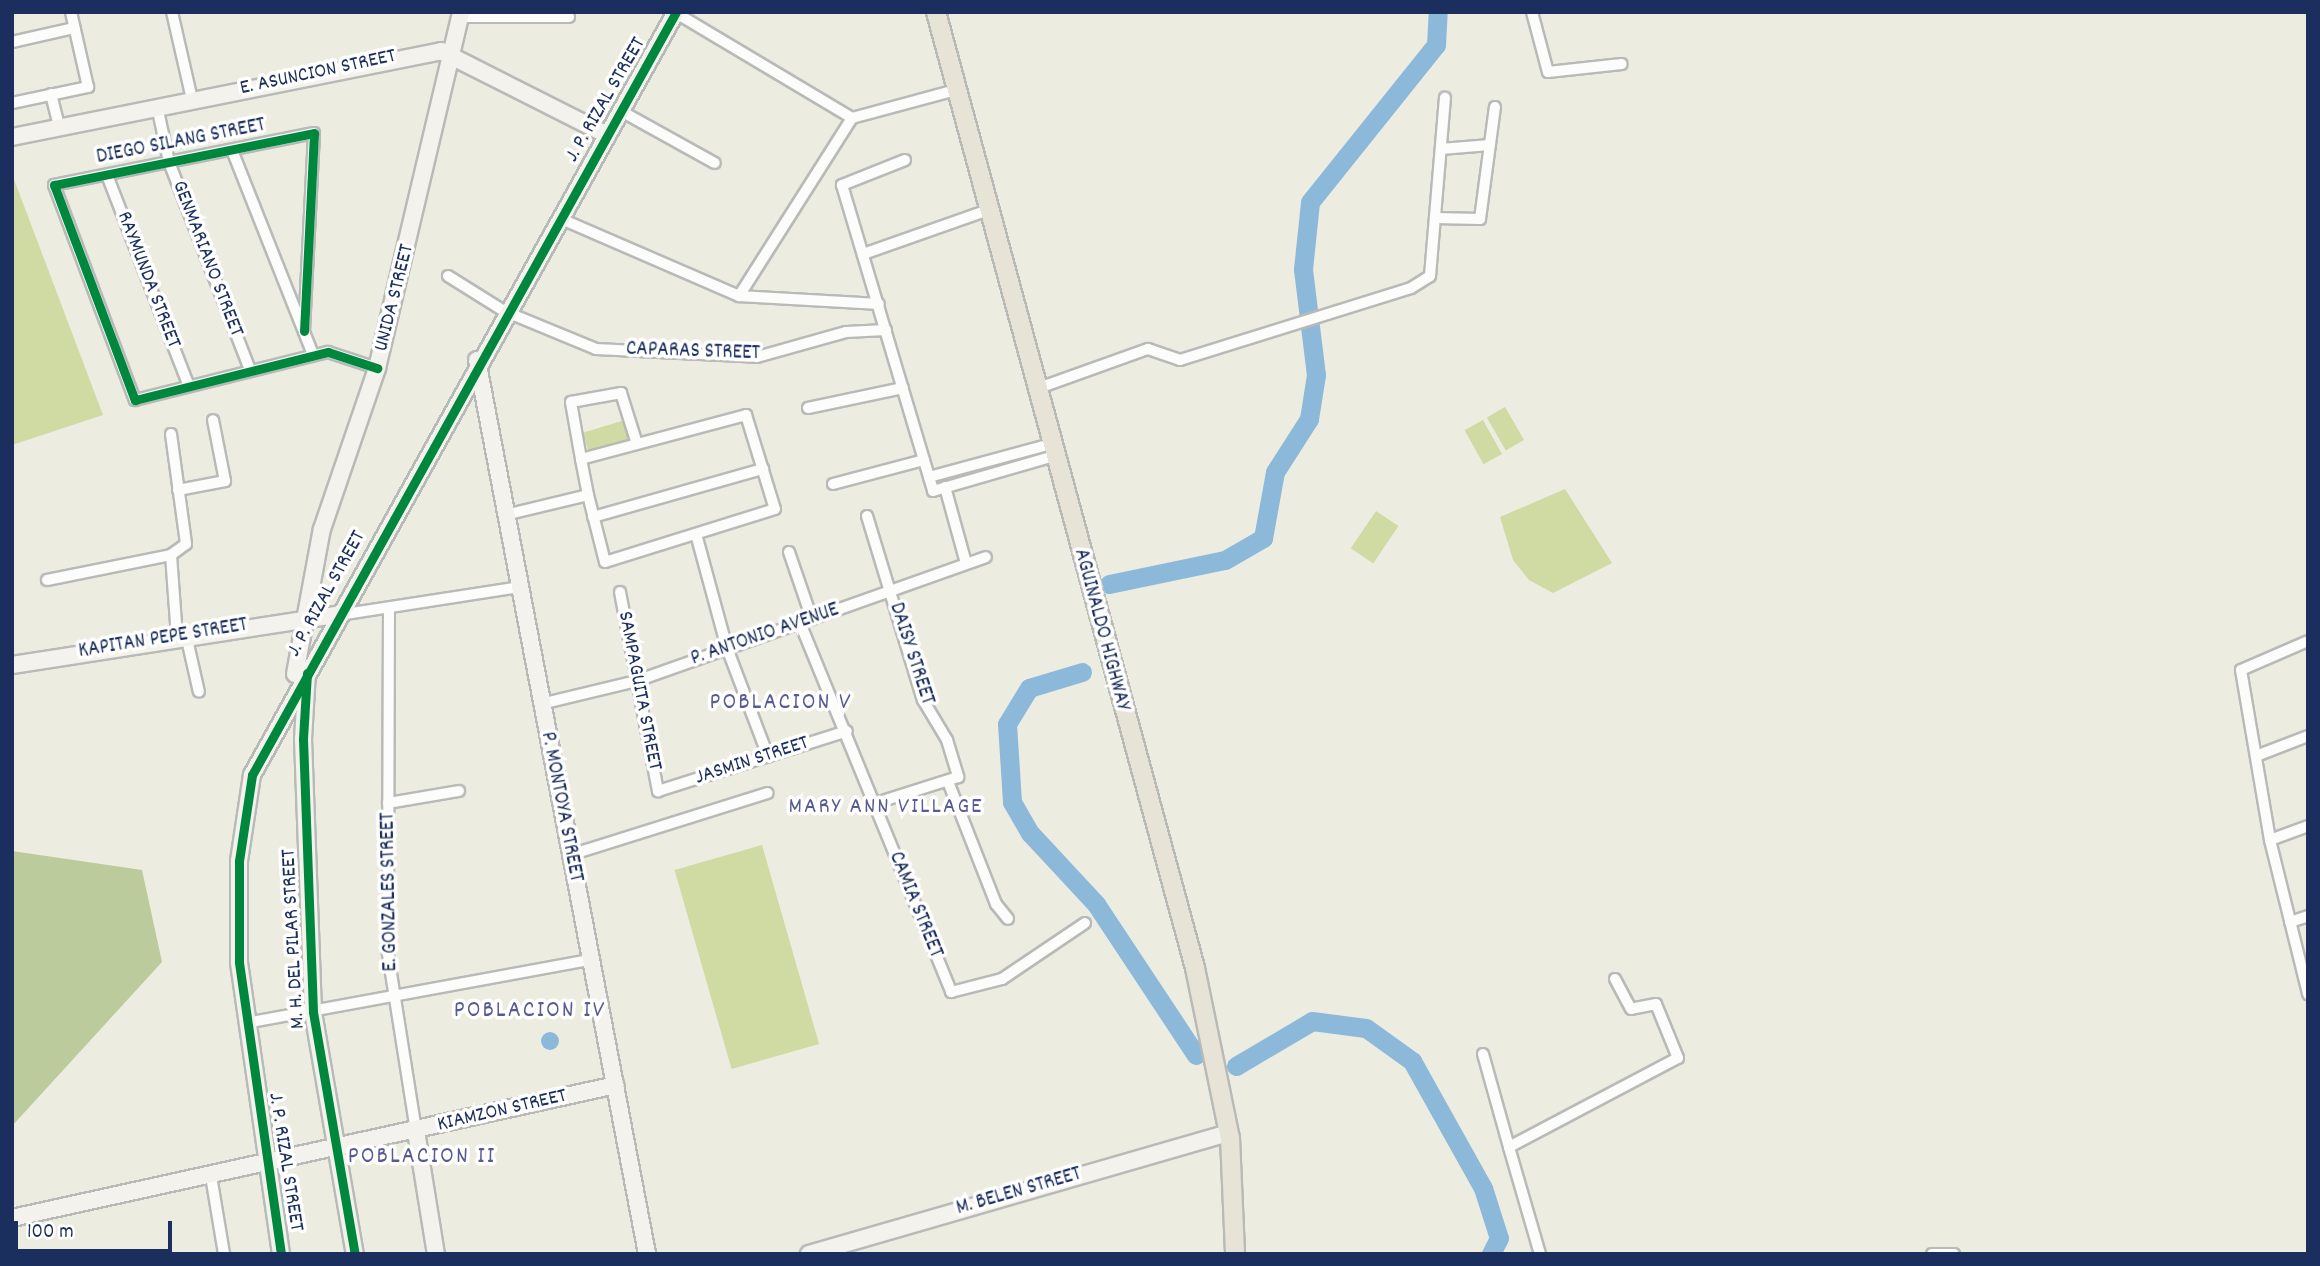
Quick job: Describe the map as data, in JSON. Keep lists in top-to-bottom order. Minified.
{"streets":{"main road":["AGUINALDO HIGHWAY"],"street":["E. ASUNCION STREET","J. P. RIZAL STREET","DIEGO SILANG STREET","GENMARIANO STREET","RAYMUNDA STREET","UNIDA STREET","CAPARAS STREET","P. ANTONIO AVENUE","KAPITAN PEPE STREET","DAISY STREET","SAMPAGUITA STREET","JASMIN STREET","P. MONTOYA STREET","E. GONZALES STREET","CAMIA STREET","M. H. DEL PILAR STREET","KIAMZON STREET","M. BELEN STREET"]},"crossings":[["E. ASUNCION STREET","J. P. RIZAL STREET"],["E. ASUNCION STREET","GENMARIANO STREET"],["E. ASUNCION STREET","UNIDA STREET"],["J. P. RIZAL STREET","UNIDA STREET"],["J. P. RIZAL STREET","CAPARAS STREET"],["J. P. RIZAL STREET","KAPITAN PEPE STREET"],["J. P. RIZAL STREET","P. MONTOYA STREET"],["J. P. RIZAL STREET","M. H. DEL PILAR STREET"],["J. P. RIZAL STREET","KIAMZON STREET"],["DIEGO SILANG STREET","GENMARIANO STREET"],["DIEGO SILANG STREET","RAYMUNDA STREET"],["UNIDA STREET","KAPITAN PEPE STREET"],["AGUINALDO HIGHWAY","M. BELEN STREET"],["P. ANTONIO AVENUE","DAISY STREET"],["P. ANTONIO AVENUE","SAMPAGUITA STREET"],["P. ANTONIO AVENUE","P. MONTOYA STREET"],["P. ANTONIO AVENUE","CAMIA STREET"],["SAMPAGUITA STREET","JASMIN STREET"],["JASMIN STREET","CAMIA STREET"],["P. MONTOYA STREET","KIAMZON STREET"],["E. GONZALES STREET","KIAMZON STREET"],["M. H. DEL PILAR STREET","KIAMZON STREET"]],"districts":["POBLACION V","MARY ANN VILLAGE","POBLACION IV","POBLACION II"],"scale_bar":"100 m"}
